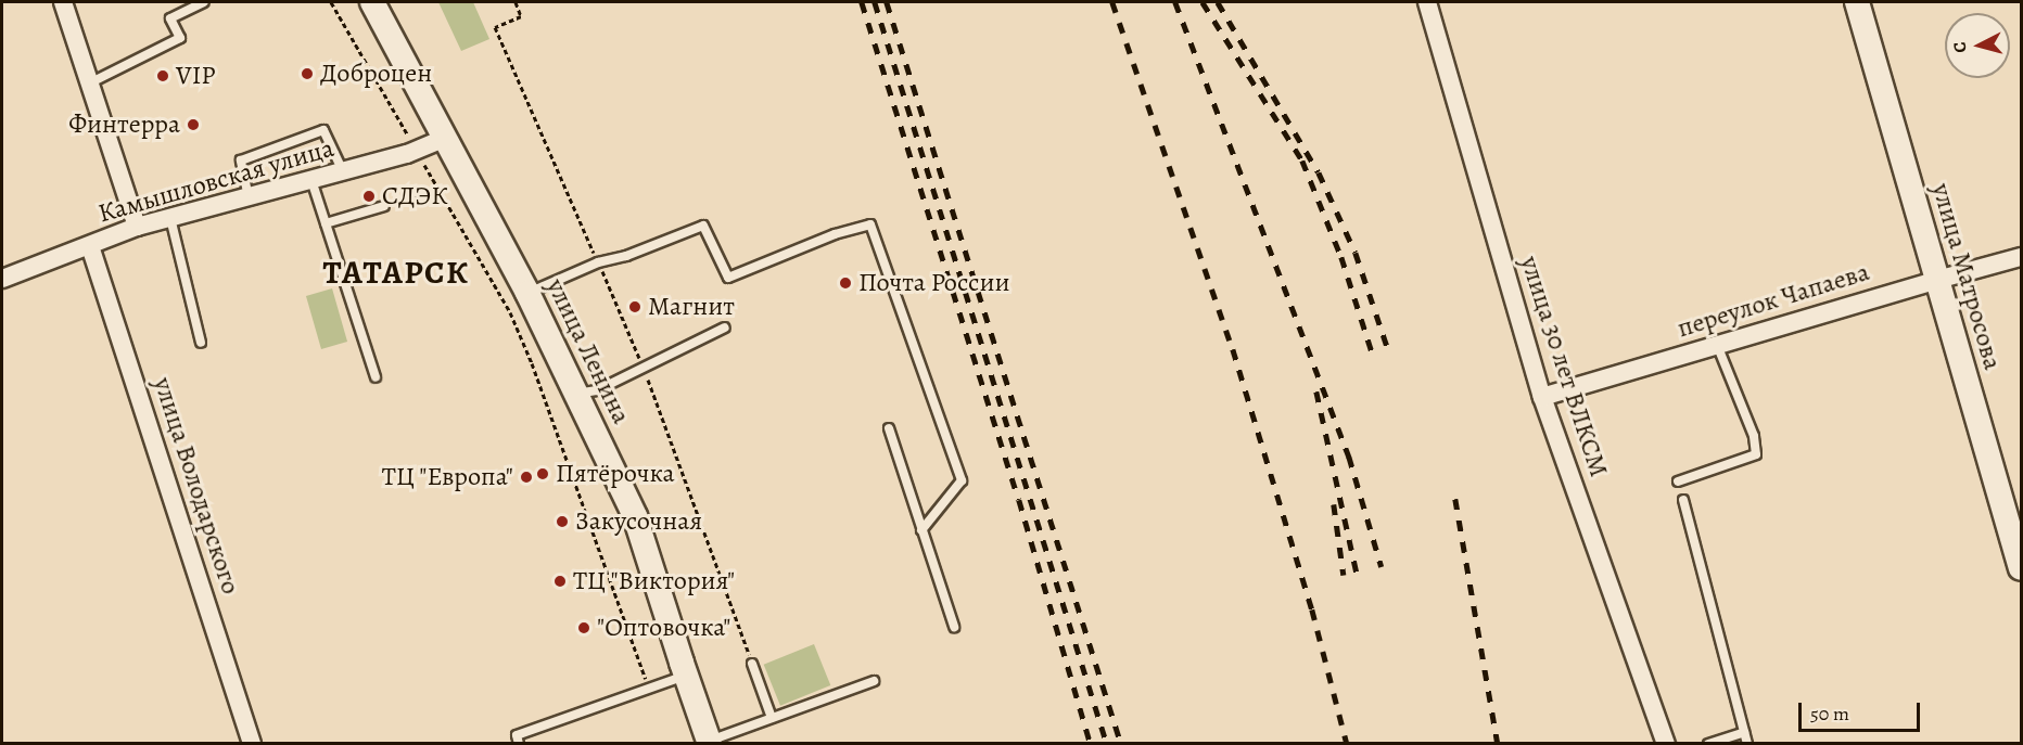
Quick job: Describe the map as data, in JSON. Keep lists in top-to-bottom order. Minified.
{"streets":{"main road":["улица Матросова","улица Ленина"],"street":["Камышловская улица","переулок Чапаева","улица 30 лет ВЛКСМ","улица Володарского"]},"crossings":[["Камышловская улица","улица Ленина"],["Камышловская улица","улица Володарского"],["улица Матросова","переулок Чапаева"],["переулок Чапаева","улица 30 лет ВЛКСМ"]],"districts":["ТАТАРСК"],"places":["Доброцен","VIP","Финтерра","СДЭК","Почта России","Магнит","Пятёрочка","ТЦ \"Европа\"","Закусочная","ТЦ \"Виктория\"","\"Оптовочка\""],"scale_bar":"50 m","north":"left"}
